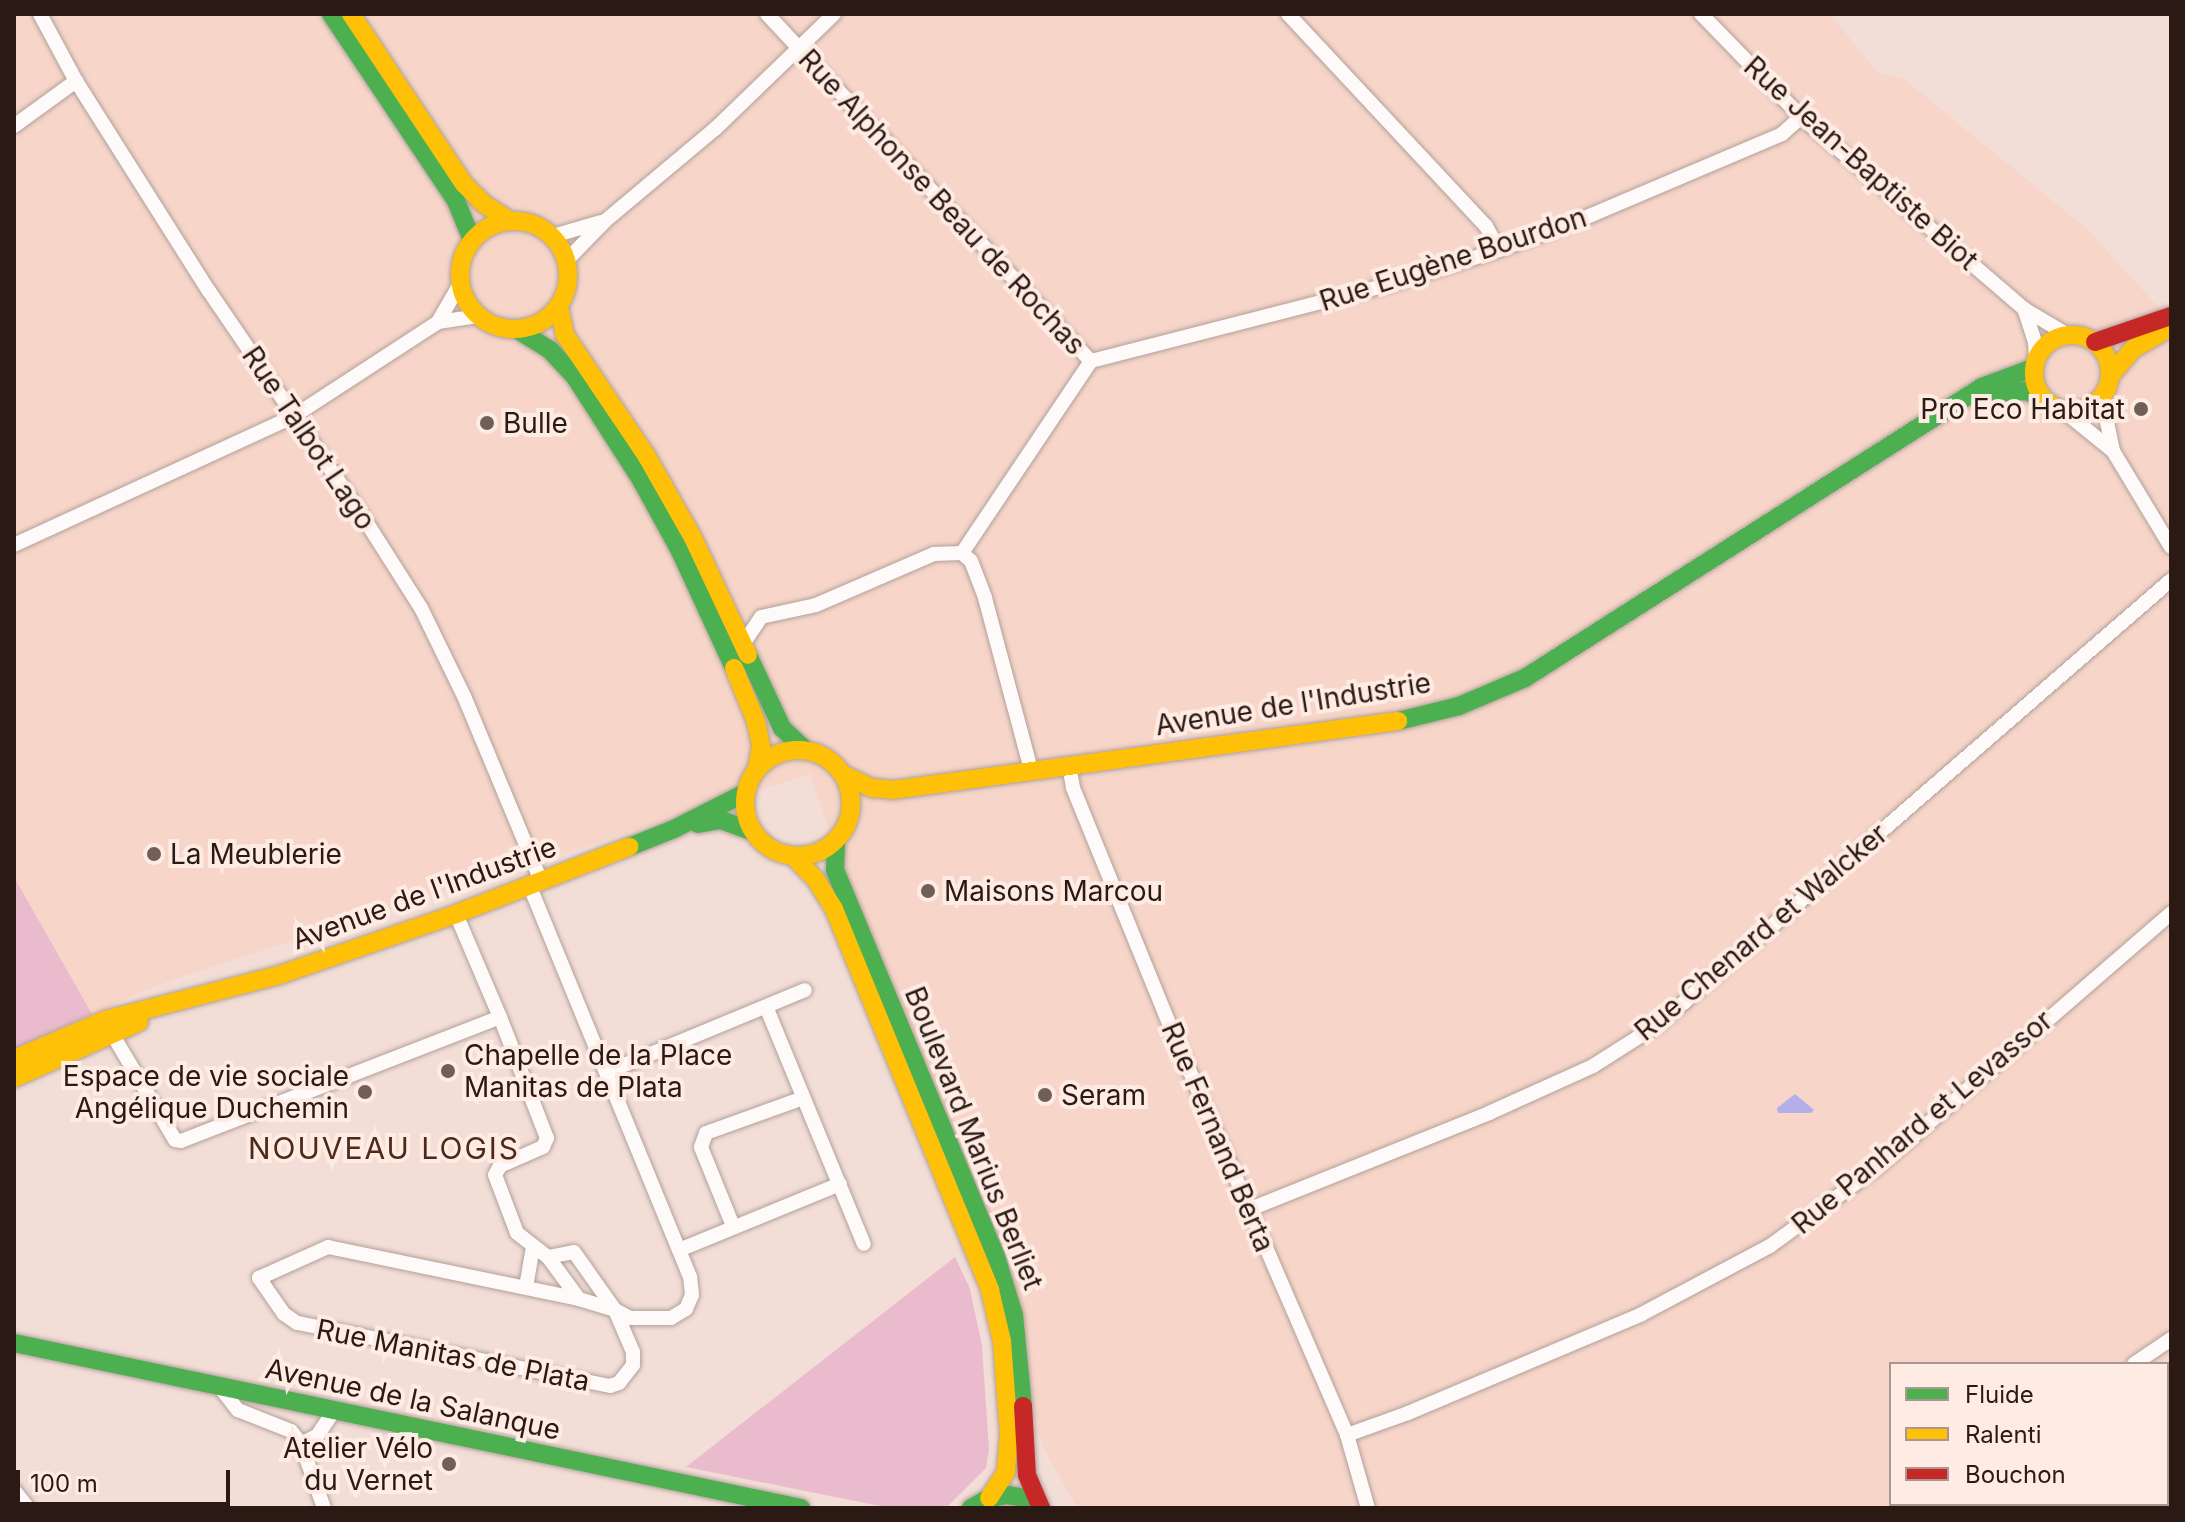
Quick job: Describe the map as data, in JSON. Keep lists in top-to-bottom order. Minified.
{"streets":{"main road":["Avenue de l'Industrie","Boulevard Marius Berliet","Avenue de la Salanque"],"street":["Rue Jean-Baptiste Biot","Rue Alphonse Beau de Rochas","Rue Eugène Bourdon","Rue Talbot Lago","Rue Chenard et Walcker","Rue Panhard et Levassor","Rue Fernand Berta","Rue Manitas de Plata"]},"crossings":[["Rue Jean-Baptiste Biot","Rue Eugène Bourdon"],["Rue Jean-Baptiste Biot","Avenue de l'Industrie"],["Rue Alphonse Beau de Rochas","Rue Eugène Bourdon"],["Rue Talbot Lago","Avenue de l'Industrie"],["Rue Talbot Lago","Rue Manitas de Plata"],["Avenue de l'Industrie","Rue Fernand Berta"],["Avenue de l'Industrie","Boulevard Marius Berliet"],["Rue Chenard et Walcker","Rue Fernand Berta"],["Rue Panhard et Levassor","Rue Fernand Berta"]],"districts":["NOUVEAU LOGIS"],"places":["Pro Eco Habitat","Bulle","La Meublerie","Maisons Marcou","Chapelle de la Place Manitas de Plata","Espace de vie sociale Angélique Duchemin","Seram","Atelier Vélo du Vernet"],"legend":["Fluide","Ralenti","Bouchon"],"scale_bar":"100 m"}
